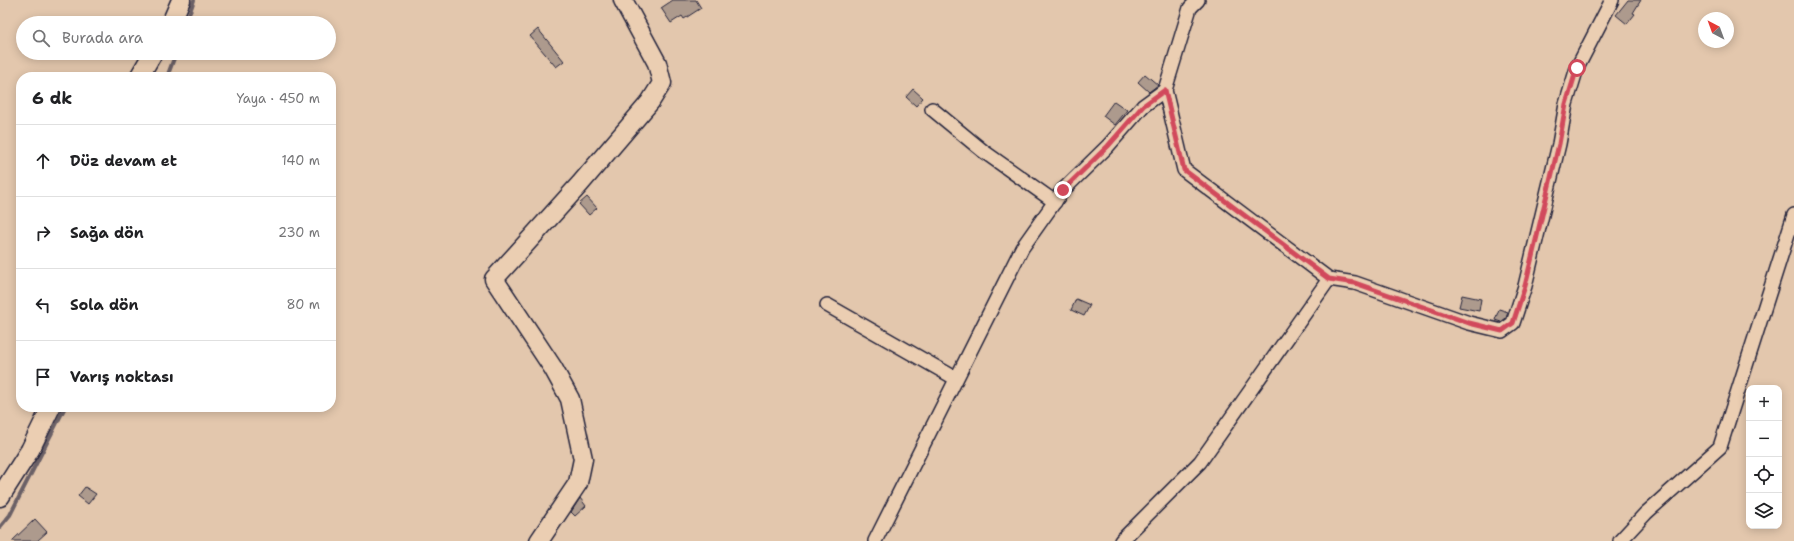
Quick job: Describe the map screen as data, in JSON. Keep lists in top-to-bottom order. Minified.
{"north":"top left","page":{"search":"Burada ara","heading":["6 dk","Yaya · 450 m"],"list":[["Düz devam et","140 m"],["Sağa dön","230 m"],["Sola dön","80 m"],"Varış noktası"],"map_buttons":["+","−"]}}
